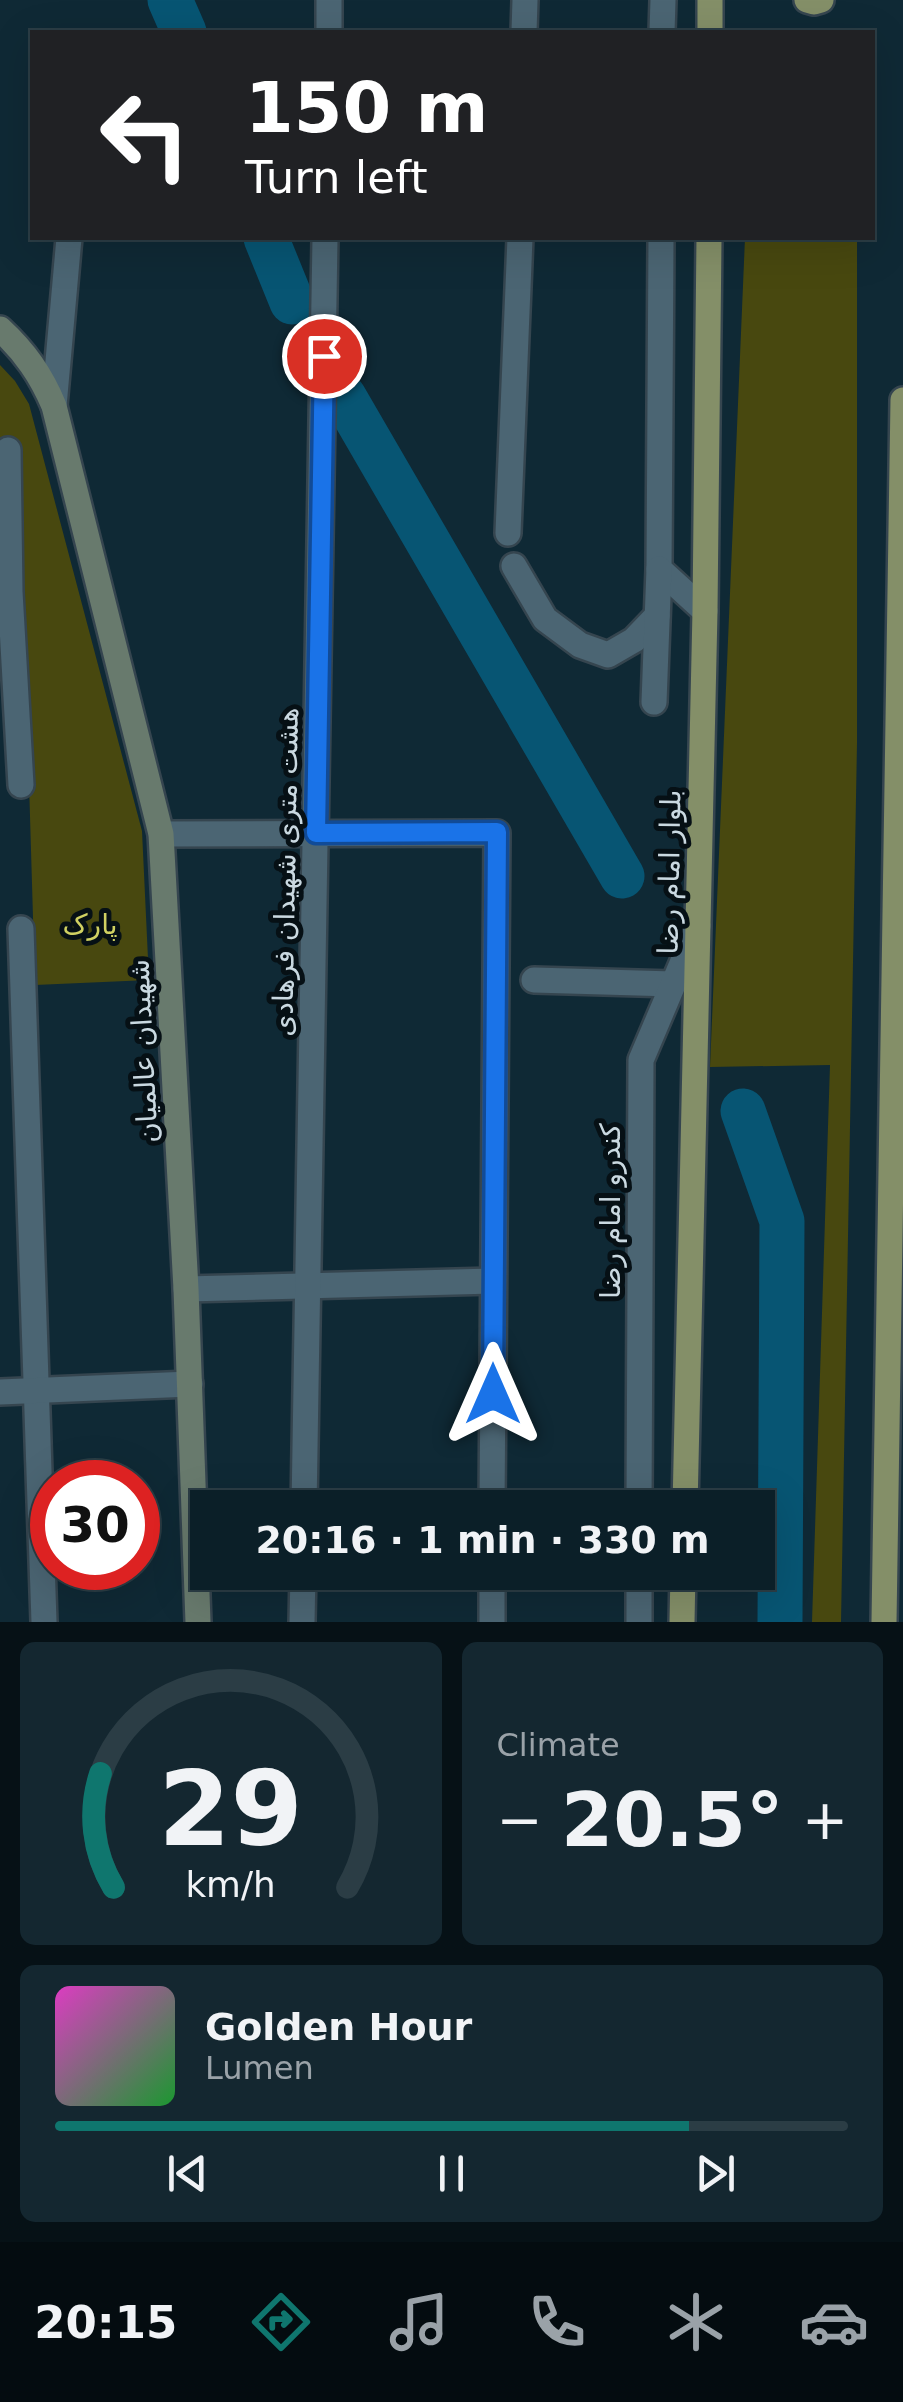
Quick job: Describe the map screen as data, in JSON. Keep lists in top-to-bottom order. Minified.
{"streets":{"main road":["بلوار امام رضا"],"street":["هشت متری شهیدان فرهادی","شهیدان عالمیان","کندرو امام رضا"]},"crossings":[["بلوار امام رضا","کندرو امام رضا"]],"parks":["پارک"],"page":{"turn":["150 m","Turn left"],"limit":"30","trip":"20:16 · 1 min · 330 m","tile":"Climate","heat":["−","20.5°","+"],"song":["Golden Hour","Lumen"],"tabs":"20:15","gauge":["29","km/h"]}}
